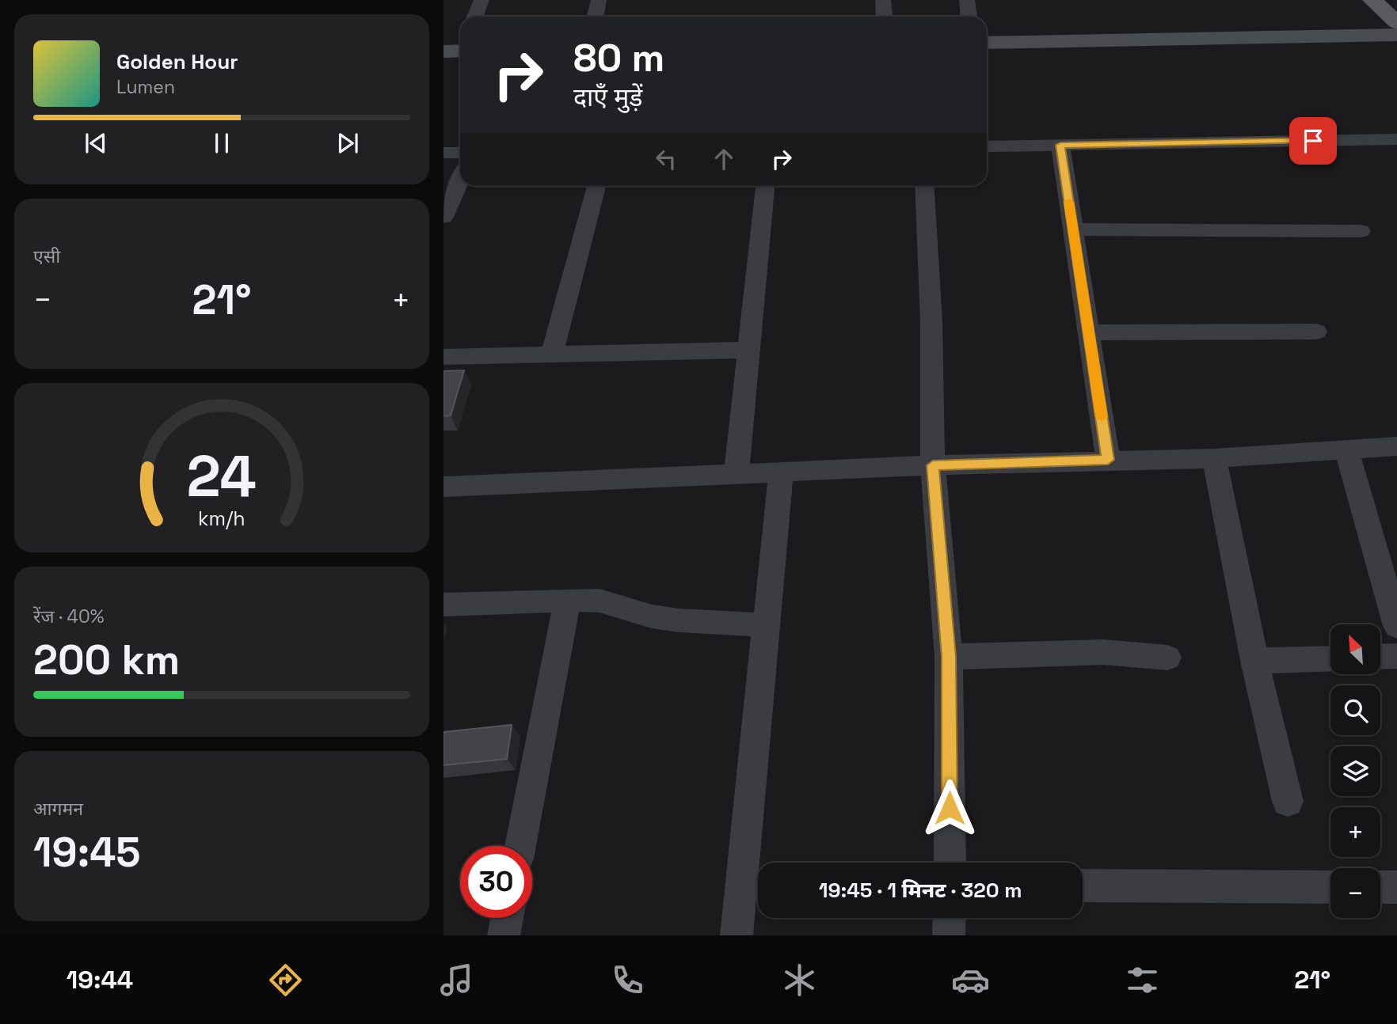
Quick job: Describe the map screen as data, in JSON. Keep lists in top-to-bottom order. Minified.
{"north":"top left","page":{"turn":["80 m","दाएँ मुड़ें"],"song":["Golden Hour","Lumen"],"tile":["एसी",["रेंज · 40%","200 km"],["आगमन","19:45"]],"heat":["−","21°","+"],"map_buttons":["+","−"],"limit":"30","trip":"19:45 · 1 मिनट · 320 m","tabs":["19:44","21°"],"gauge":["24","km/h"]}}
